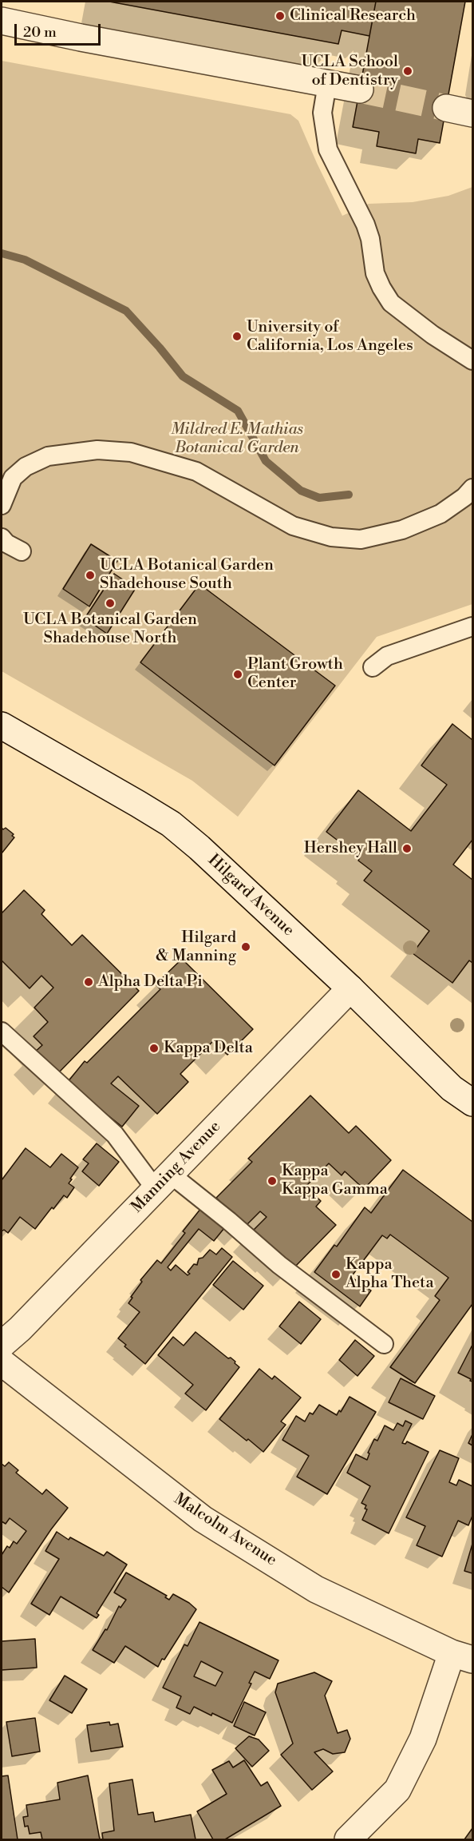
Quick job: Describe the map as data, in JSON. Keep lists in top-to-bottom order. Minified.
{"streets":{"street":["Hilgard Avenue","Manning Avenue","Malcolm Avenue"]},"crossings":[["Hilgard Avenue","Manning Avenue"]],"parks":["Mildred E. Mathias Botanical Garden"],"places":["Clinical Research","UCLA School of Dentistry","University of California, Los Angeles","UCLA Botanical Garden Shadehouse South","UCLA Botanical Garden Shadehouse North","Plant Growth Center","Hershey Hall","Hilgard & Manning","Alpha Delta Pi","Kappa Delta","Kappa Kappa Gamma","Kappa Alpha Theta"],"scale_bar":"20 m"}
